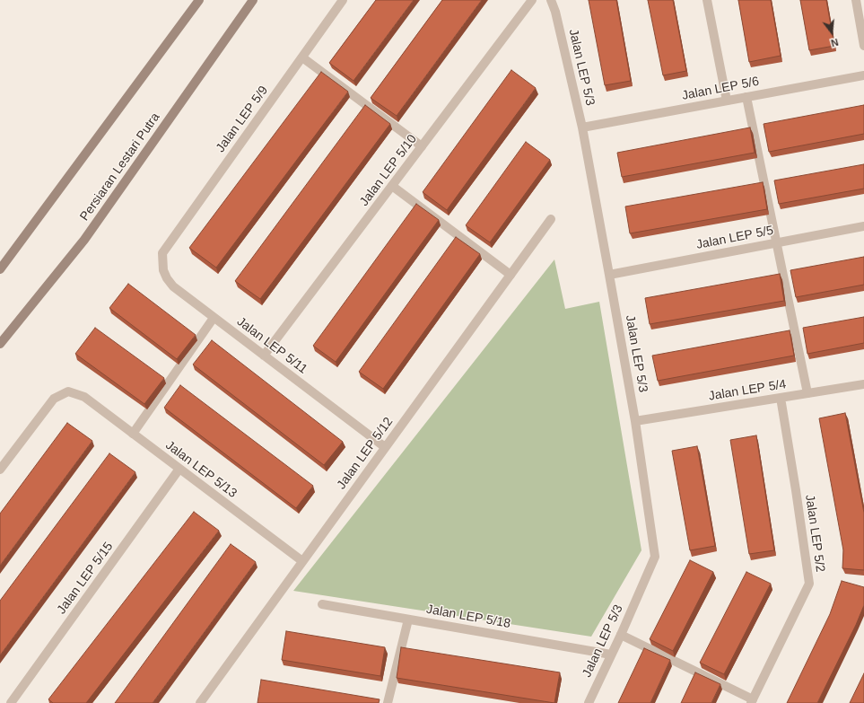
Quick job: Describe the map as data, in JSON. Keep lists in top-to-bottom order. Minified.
{"streets":{"street":["Jalan LEP 5/3","Jalan LEP 5/6","Jalan LEP 5/9","Persiaran Lestari Putra","Jalan LEP 5/10","Jalan LEP 5/5","Jalan LEP 5/11","Jalan LEP 5/4","Jalan LEP 5/12","Jalan LEP 5/13","Jalan LEP 5/2","Jalan LEP 5/15","Jalan LEP 5/18"]},"crossings":[["Jalan LEP 5/3","Jalan LEP 5/6"],["Jalan LEP 5/3","Jalan LEP 5/5"],["Jalan LEP 5/3","Jalan LEP 5/4"],["Jalan LEP 5/3","Jalan LEP 5/18"],["Jalan LEP 5/9","Jalan LEP 5/11"],["Jalan LEP 5/10","Jalan LEP 5/11"],["Jalan LEP 5/11","Jalan LEP 5/12"],["Jalan LEP 5/4","Jalan LEP 5/2"],["Jalan LEP 5/12","Jalan LEP 5/13"],["Jalan LEP 5/13","Jalan LEP 5/15"]],"north":"bottom"}
